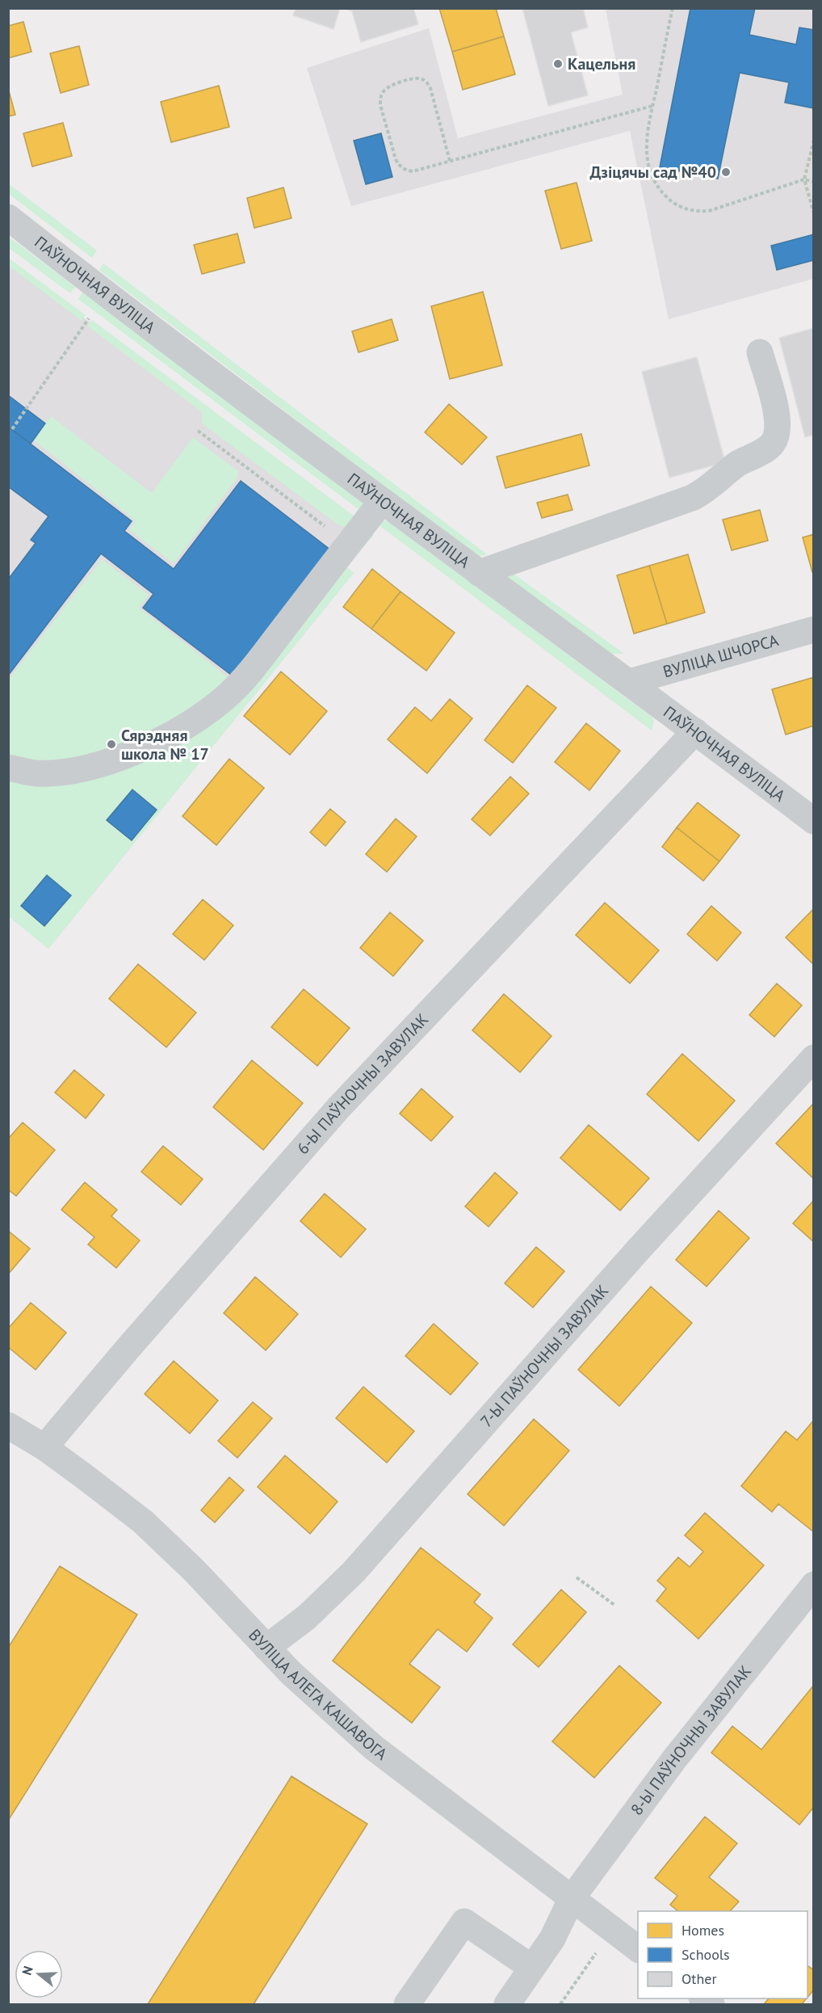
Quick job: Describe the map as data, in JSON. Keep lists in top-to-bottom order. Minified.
{"streets":{"street":["ПАЎНОЧНАЯ ВУЛІЦА","ВУЛІЦА ШЧОРСА","6-Ы ПАЎНОЧНЫ ЗАВУЛАК","7-Ы ПАЎНОЧНЫ ЗАВУЛАК","ВУЛІЦА АЛЕГА КАШАВОГА","8-Ы ПАЎНОЧНЫ ЗАВУЛАК"]},"crossings":[["ПАЎНОЧНАЯ ВУЛІЦА","ВУЛІЦА ШЧОРСА"],["ПАЎНОЧНАЯ ВУЛІЦА","6-Ы ПАЎНОЧНЫ ЗАВУЛАК"],["6-Ы ПАЎНОЧНЫ ЗАВУЛАК","ВУЛІЦА АЛЕГА КАШАВОГА"],["7-Ы ПАЎНОЧНЫ ЗАВУЛАК","ВУЛІЦА АЛЕГА КАШАВОГА"],["ВУЛІЦА АЛЕГА КАШАВОГА","8-Ы ПАЎНОЧНЫ ЗАВУЛАК"]],"places":["Кацельня","Дзіцячы сад №40","Сярэдняя школа № 17"],"legend":["Homes","Schools","Other"],"north":"left"}
